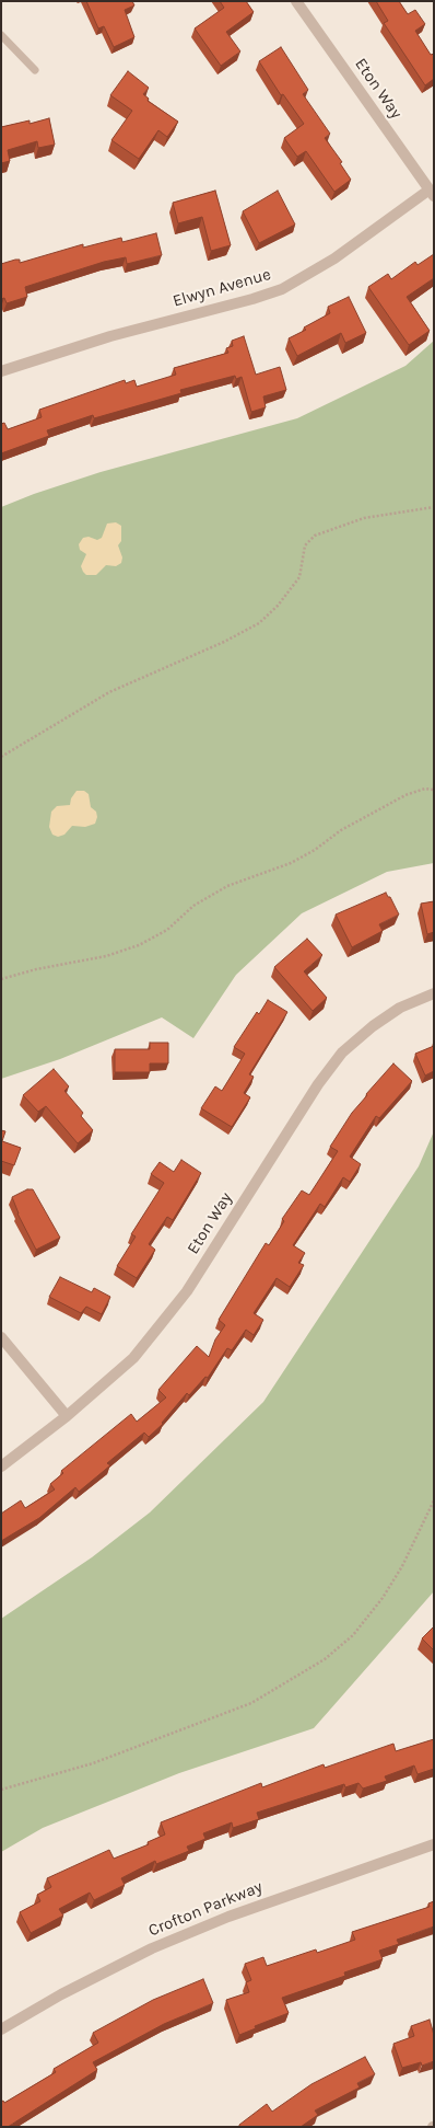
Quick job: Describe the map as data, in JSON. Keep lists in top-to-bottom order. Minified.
{"streets":{"street":["Eton Way","Elwyn Avenue","Crofton Parkway"]},"crossings":[["Eton Way","Elwyn Avenue"]]}
